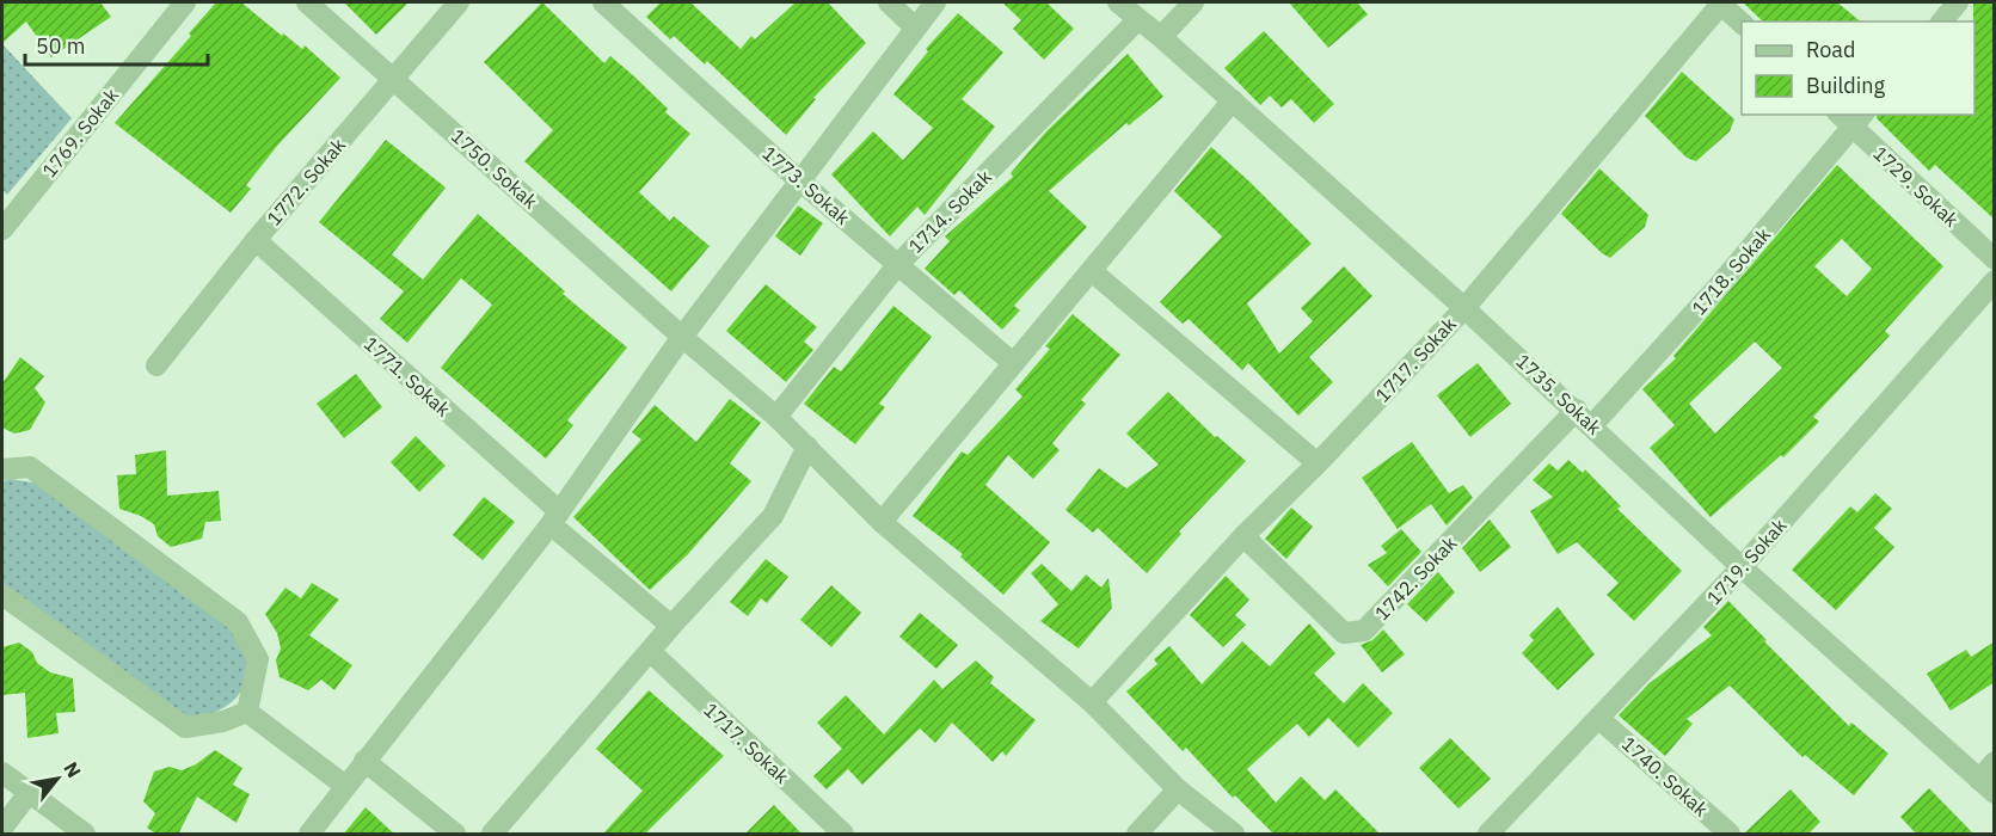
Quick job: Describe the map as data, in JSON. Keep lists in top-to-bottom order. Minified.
{"streets":{"street":["1769. Sokak","1750. Sokak","1772. Sokak","1773. Sokak","1729. Sokak","1714. Sokak","1718. Sokak","1717. Sokak","1771. Sokak","1735. Sokak","1719. Sokak","1742. Sokak","1740. Sokak"]},"crossings":[["1750. Sokak","1772. Sokak"],["1750. Sokak","1714. Sokak"],["1750. Sokak","1717. Sokak"],["1772. Sokak","1771. Sokak"],["1773. Sokak","1714. Sokak"],["1729. Sokak","1718. Sokak"],["1714. Sokak","1735. Sokak"],["1718. Sokak","1735. Sokak"],["1718. Sokak","1742. Sokak"],["1717. Sokak","1735. Sokak"],["1717. Sokak","1742. Sokak"],["1735. Sokak","1719. Sokak"],["1735. Sokak","1742. Sokak"],["1719. Sokak","1740. Sokak"]],"legend":["Road","Building"],"scale_bar":"50 m","north":"top right"}
